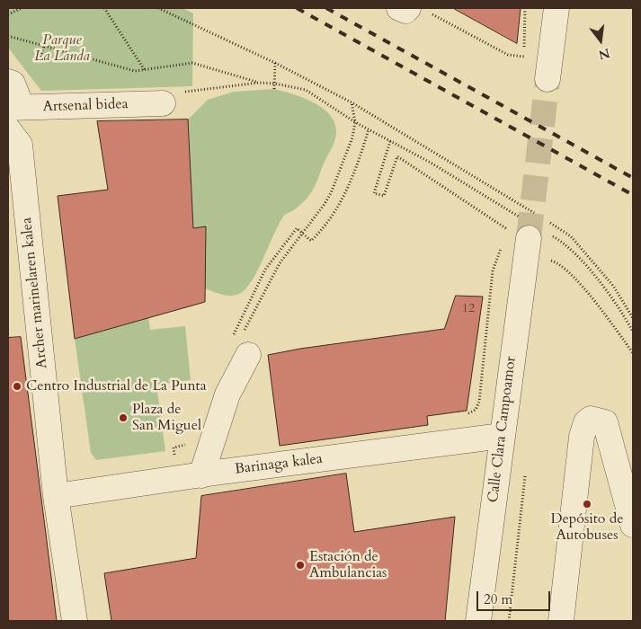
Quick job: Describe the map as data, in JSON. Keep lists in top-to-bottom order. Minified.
{"streets":{"street":["Artsenal bidea","Archer marinelaren kalea","Calle Clara Campoamor","Barinaga kalea"]},"crossings":[["Archer marinelaren kalea","Barinaga kalea"],["Calle Clara Campoamor","Barinaga kalea"]],"parks":["Parque La Landa"],"places":["Centro Industrial de La Punta","Plaza de San Miguel","Depósito de Autobuses","Estación de Ambulancias"],"house_numbers":["12"],"scale_bar":"20 m","north":"bottom"}
